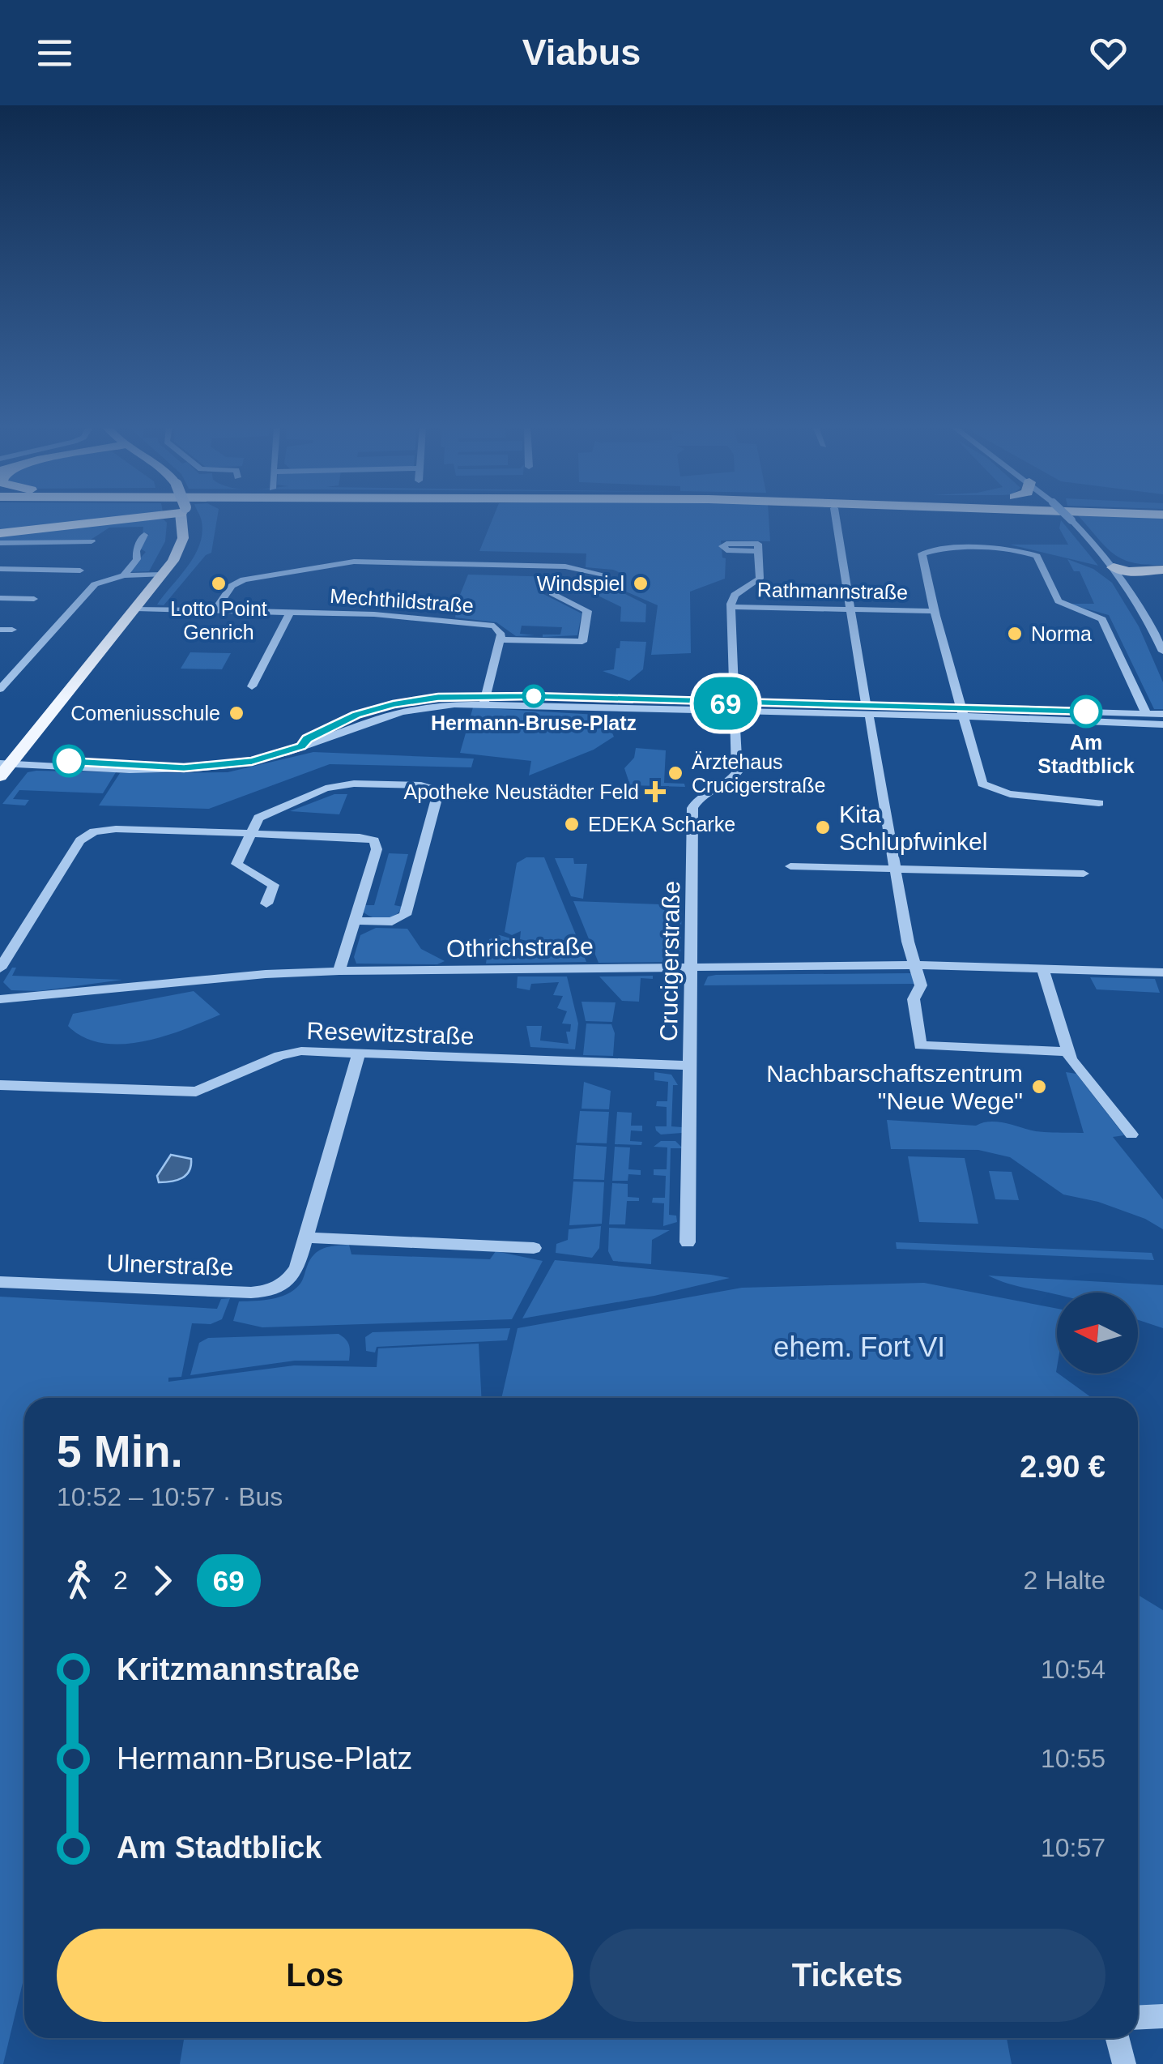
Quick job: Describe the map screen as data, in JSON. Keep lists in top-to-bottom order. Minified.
{"streets":{"street":["Rathmannstraße","Mechthildstraße","Othrichstraße","Crucigerstraße","Resewitzstraße","Ulnerstraße"]},"crossings":[["Rathmannstraße","Crucigerstraße"],["Othrichstraße","Crucigerstraße"],["Crucigerstraße","Resewitzstraße"],["Resewitzstraße","Ulnerstraße"]],"parks":["ehem. Fort VI"],"places":{"other":["Lotto Point Genrich","Windspiel","Norma","Hermann-Bruse-Platz","Am Stadtblick","Comeniusschule","Ärztehaus Crucigerstraße","EDEKA Scharke","Kita Schlupfwinkel","Nachbarschaftszentrum \"Neue Wege\""],"health":["Apotheke Neustädter Feld"]},"lines":["bus line 69"],"north":"left","page":{"header":"Viabus","on_map":"69","heading":["5 Min.","10:52 – 10:57 · Bus","2.90 €"],"legs":["2","69","2 Halte"],"list":[{"name":"Kritzmannstraße","value":"10:54"},{"name":"Hermann-Bruse-Platz","value":"10:55"},{"name":"Am Stadtblick","value":"10:57"}],"buttons":["Los","Tickets"]}}
